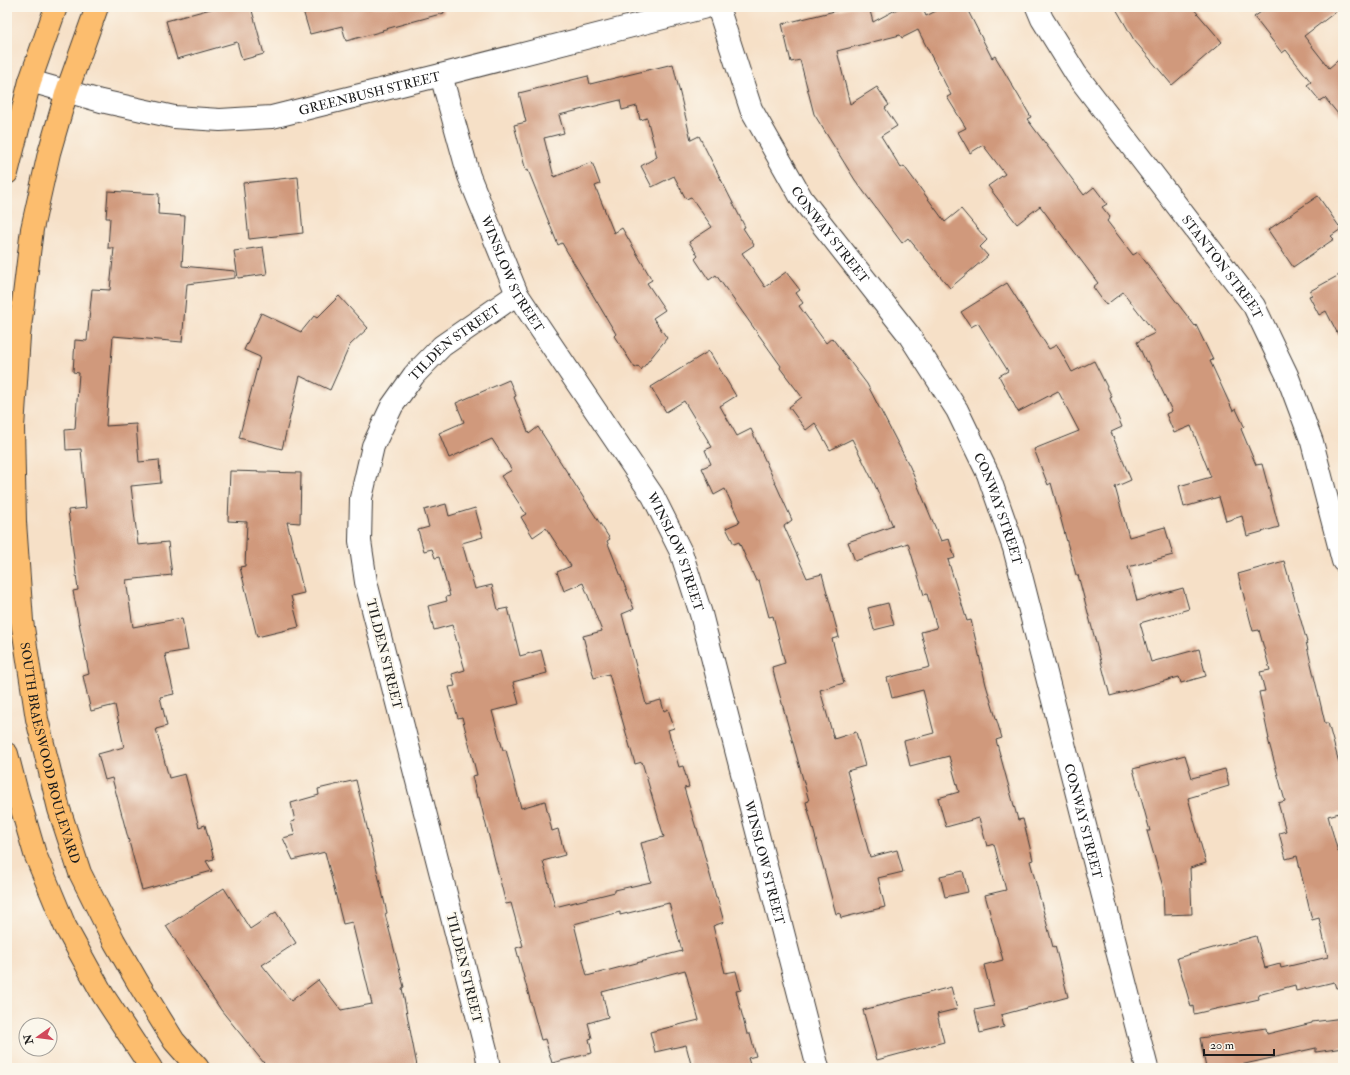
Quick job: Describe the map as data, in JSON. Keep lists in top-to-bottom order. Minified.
{"streets":{"main road":["SOUTH BRAESWOOD BOULEVARD"],"street":["GREENBUSH STREET","CONWAY STREET","STANTON STREET","WINSLOW STREET","TILDEN STREET"]},"crossings":[["GREENBUSH STREET","WINSLOW STREET"],["GREENBUSH STREET","SOUTH BRAESWOOD BOULEVARD"],["WINSLOW STREET","TILDEN STREET"]],"scale_bar":"20 m","north":"left"}
